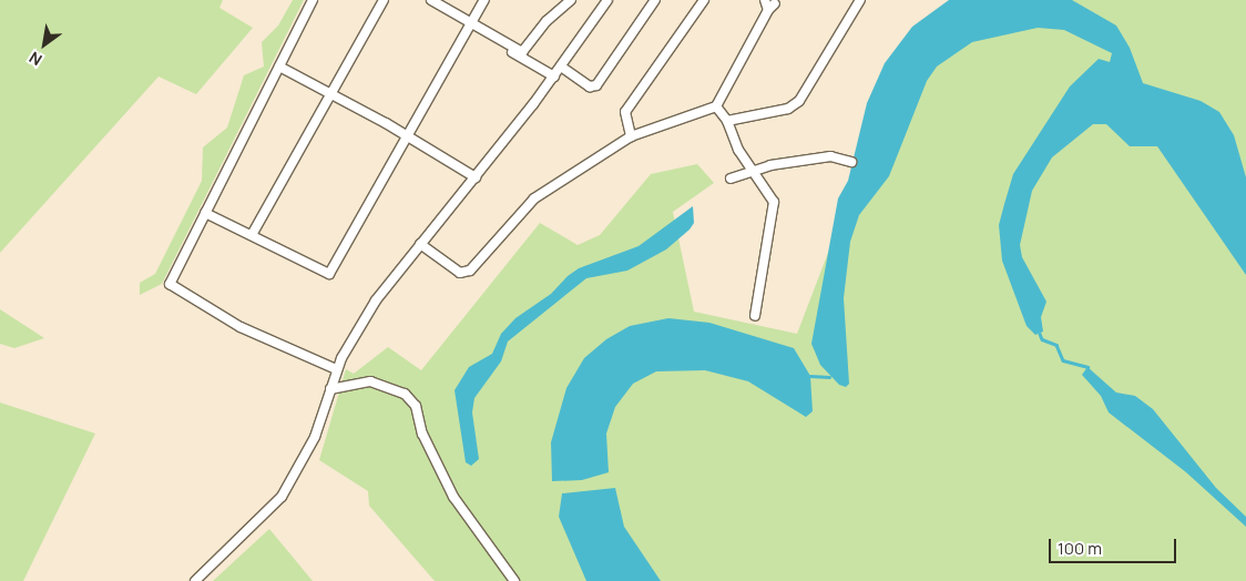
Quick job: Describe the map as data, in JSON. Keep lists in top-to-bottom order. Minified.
{"scale_bar":"100 m","north":"bottom left"}
